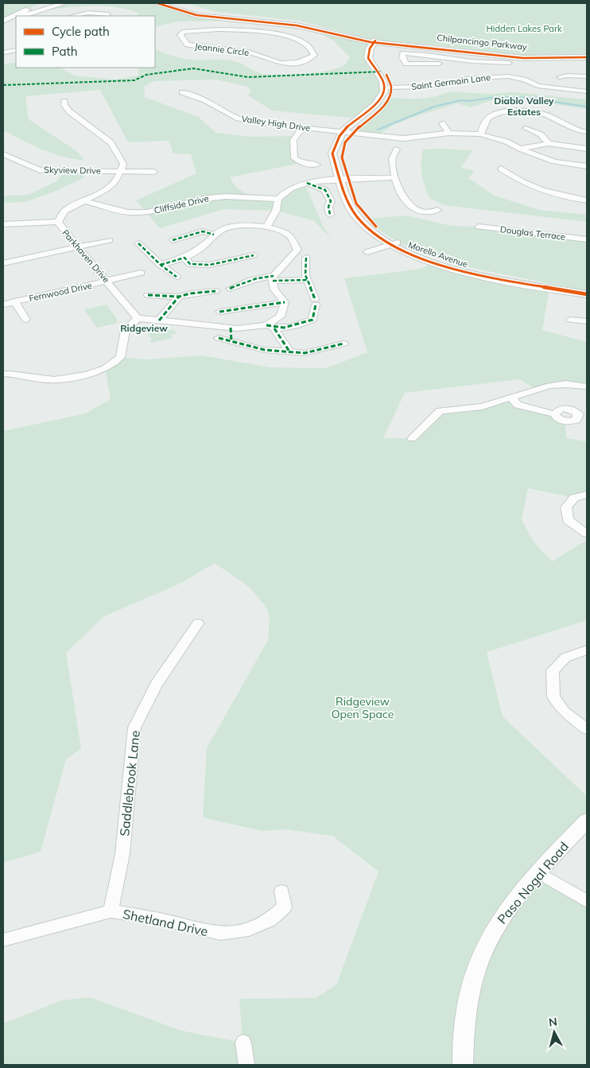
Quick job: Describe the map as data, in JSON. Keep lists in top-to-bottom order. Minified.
{"streets":{"street":["Chilpancingo Parkway","Jeannie Circle","Saint Germain Lane","Valley High Drive","Skyview Drive","Cliffside Drive","Douglas Terrace","Morello Avenue","Parkhaven Drive","Fernwood Drive","Saddlebrook Lane","Paso Nogal Road","Shetland Drive"]},"crossings":[["Saint Germain Lane","Morello Avenue"],["Valley High Drive","Morello Avenue"],["Skyview Drive","Parkhaven Drive"],["Cliffside Drive","Parkhaven Drive"],["Parkhaven Drive","Fernwood Drive"],["Saddlebrook Lane","Shetland Drive"]],"districts":["Diablo Valley Estates","Ridgeview"],"parks":["Hidden Lakes Park","Ridgeview Open Space"],"legend":["Cycle path","Path"],"north":"top"}
